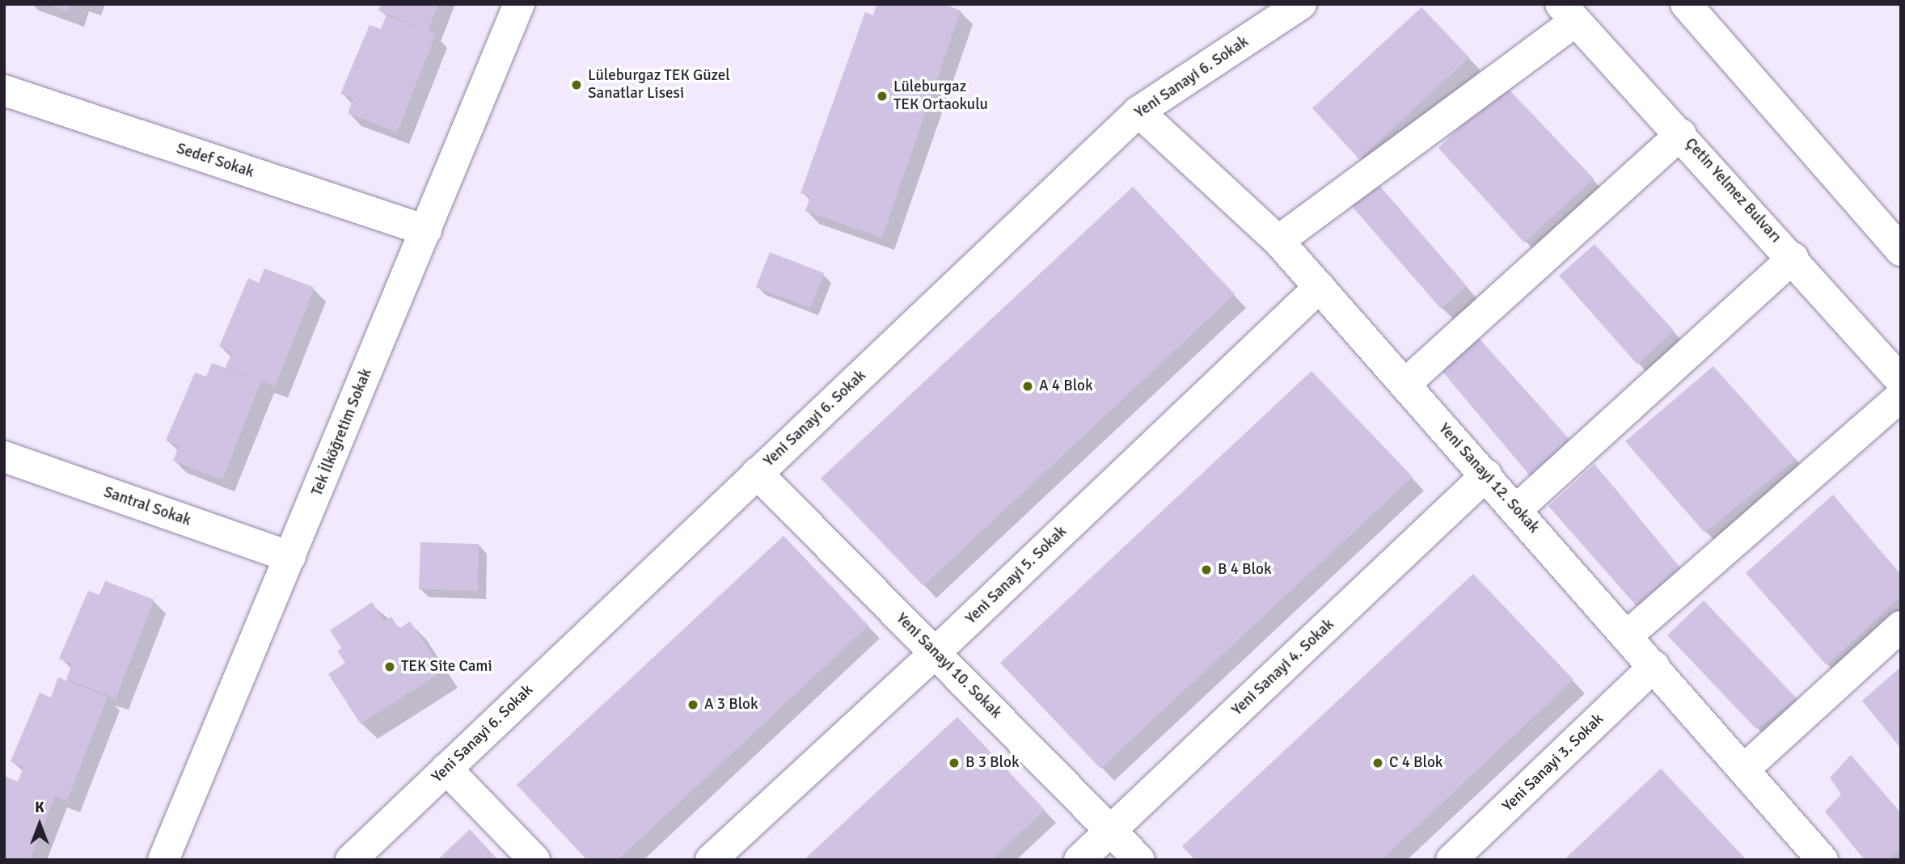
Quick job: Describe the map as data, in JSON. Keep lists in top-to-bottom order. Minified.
{"streets":{"street":["Yeni Sanayi 6. Sokak","Sedef Sokak","Çetin Yelmez Bulvarı","Tek İlköğretim Sokak","Yeni Sanayi 12. Sokak","Santral Sokak","Yeni Sanayi 5. Sokak","Yeni Sanayi 10. Sokak","Yeni Sanayi 4. Sokak","Yeni Sanayi 3. Sokak"]},"crossings":[["Yeni Sanayi 6. Sokak","Yeni Sanayi 12. Sokak"],["Yeni Sanayi 6. Sokak","Yeni Sanayi 10. Sokak"],["Sedef Sokak","Tek İlköğretim Sokak"],["Tek İlköğretim Sokak","Santral Sokak"],["Yeni Sanayi 12. Sokak","Yeni Sanayi 5. Sokak"],["Yeni Sanayi 12. Sokak","Yeni Sanayi 4. Sokak"],["Yeni Sanayi 12. Sokak","Yeni Sanayi 3. Sokak"],["Yeni Sanayi 5. Sokak","Yeni Sanayi 10. Sokak"],["Yeni Sanayi 10. Sokak","Yeni Sanayi 4. Sokak"]],"places":["Lüleburgaz TEK Güzel Sanatlar Lisesi","Lüleburgaz TEK Ortaokulu","A 4 Blok","B 4 Blok","TEK Site Cami","A 3 Blok","B 3 Blok","C 4 Blok"],"north":"top"}
